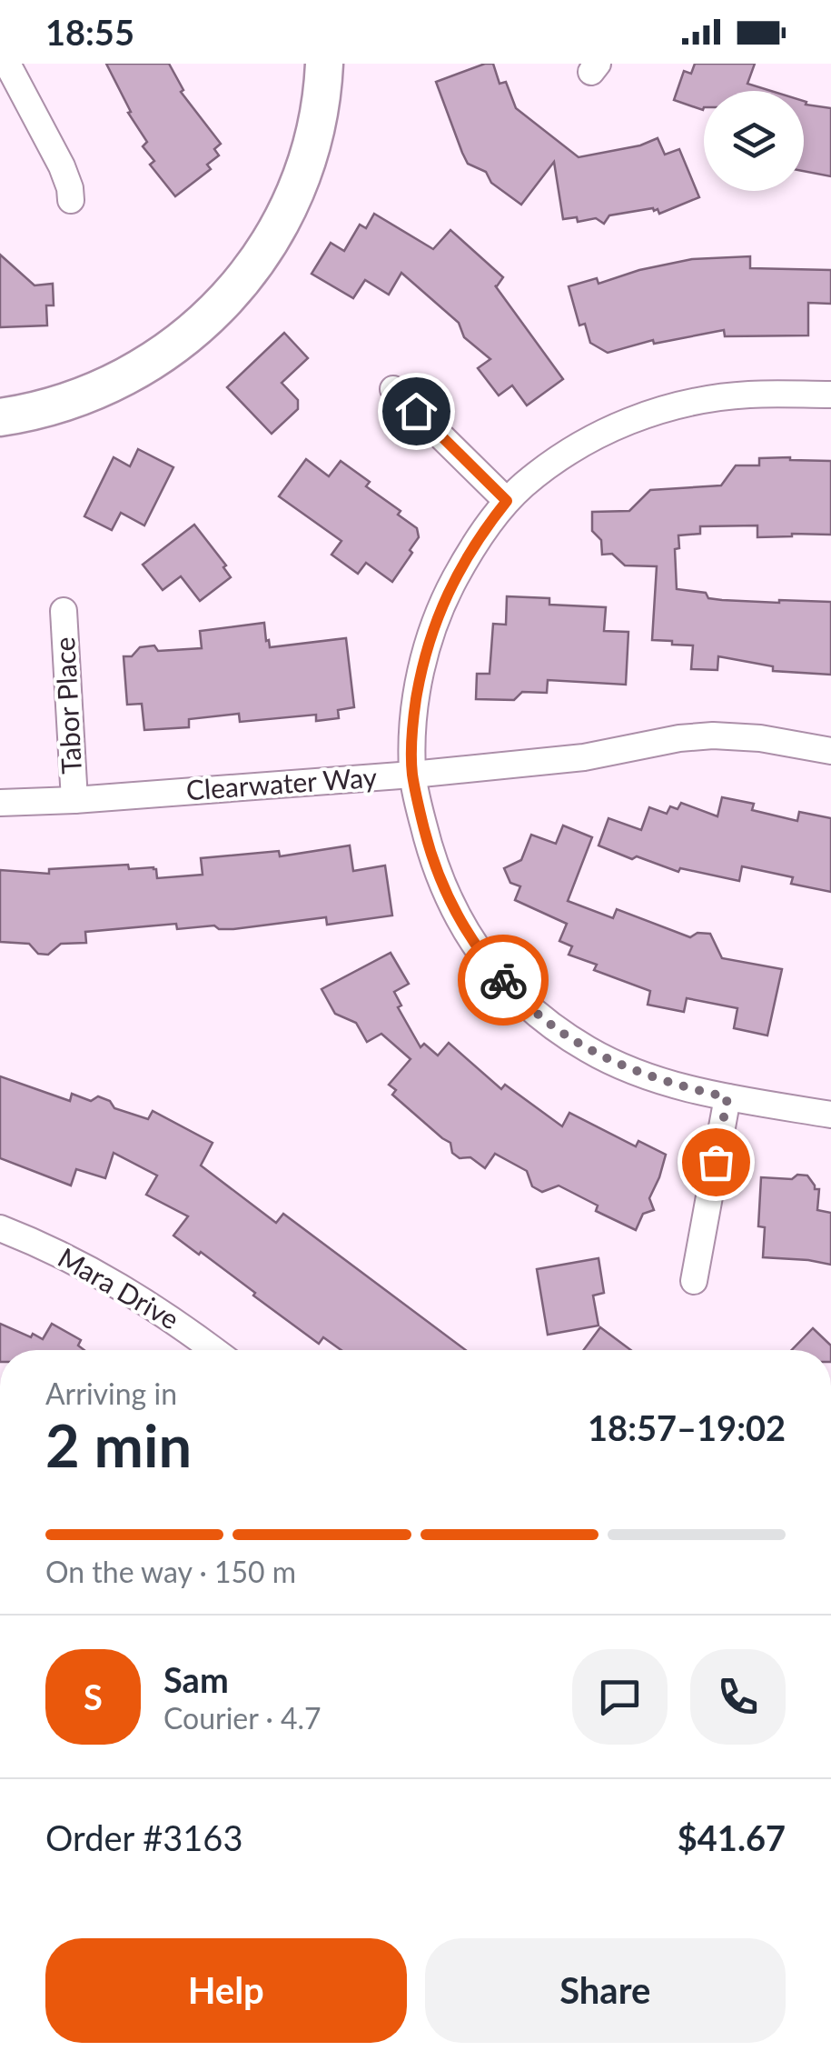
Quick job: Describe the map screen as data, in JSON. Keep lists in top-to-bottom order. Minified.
{"streets":{"street":["Tabor Place","Clearwater Way","Mara Drive"]},"crossings":[["Tabor Place","Clearwater Way"]],"page":{"status":"18:55","heading":["2 min","Arriving in","18:57–19:02"],"panel":["Sam","Courier · 4.7","Order #3163","$41.67"],"bar":"On the way · 150 m","round":"S","buttons":["Help","Share"]}}
